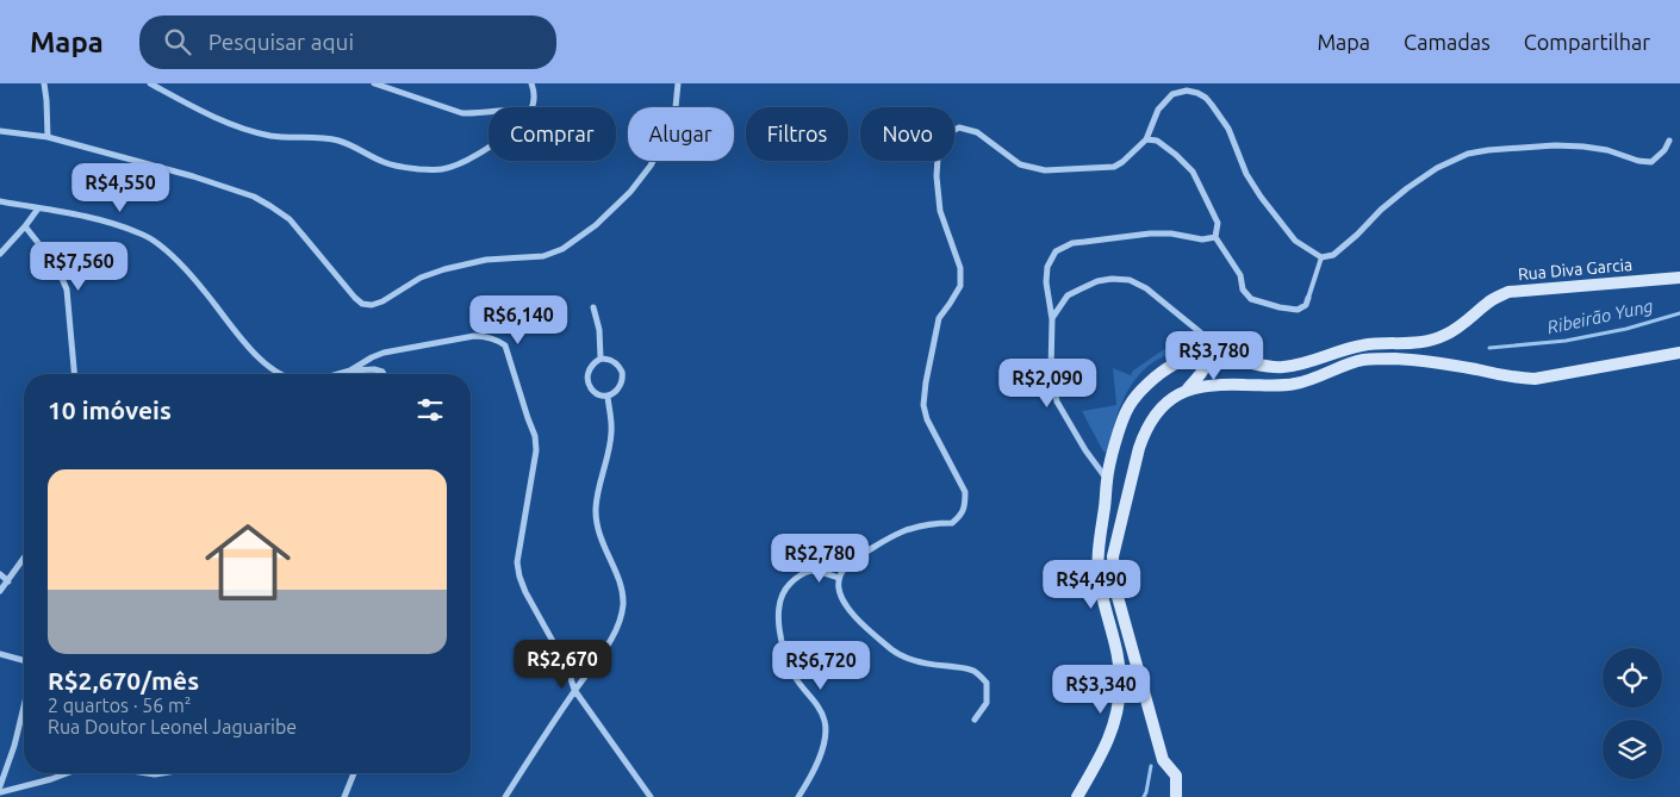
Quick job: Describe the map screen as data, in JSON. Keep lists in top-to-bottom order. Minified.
{"streets":{"main road":["Rua Diva Garcia"]},"water":["Ribeirão Yung"],"page":{"header":"Mapa","search":"Pesquisar aqui","nav":["Mapa","Camadas","Compartilhar"],"chip":["Comprar","Alugar","Filtros","Novo"],"price":["R$4,550","R$7,560","R$6,140","R$3,780","R$2,090","R$2,780","R$4,490","R$2,670","R$6,720","R$3,340"],"heading":"10 imóveis","list":[{"name":"R$2,670/mês","note":"2 quartos · 56 m² · Rua Doutor Leonel Jaguaribe"}]}}
